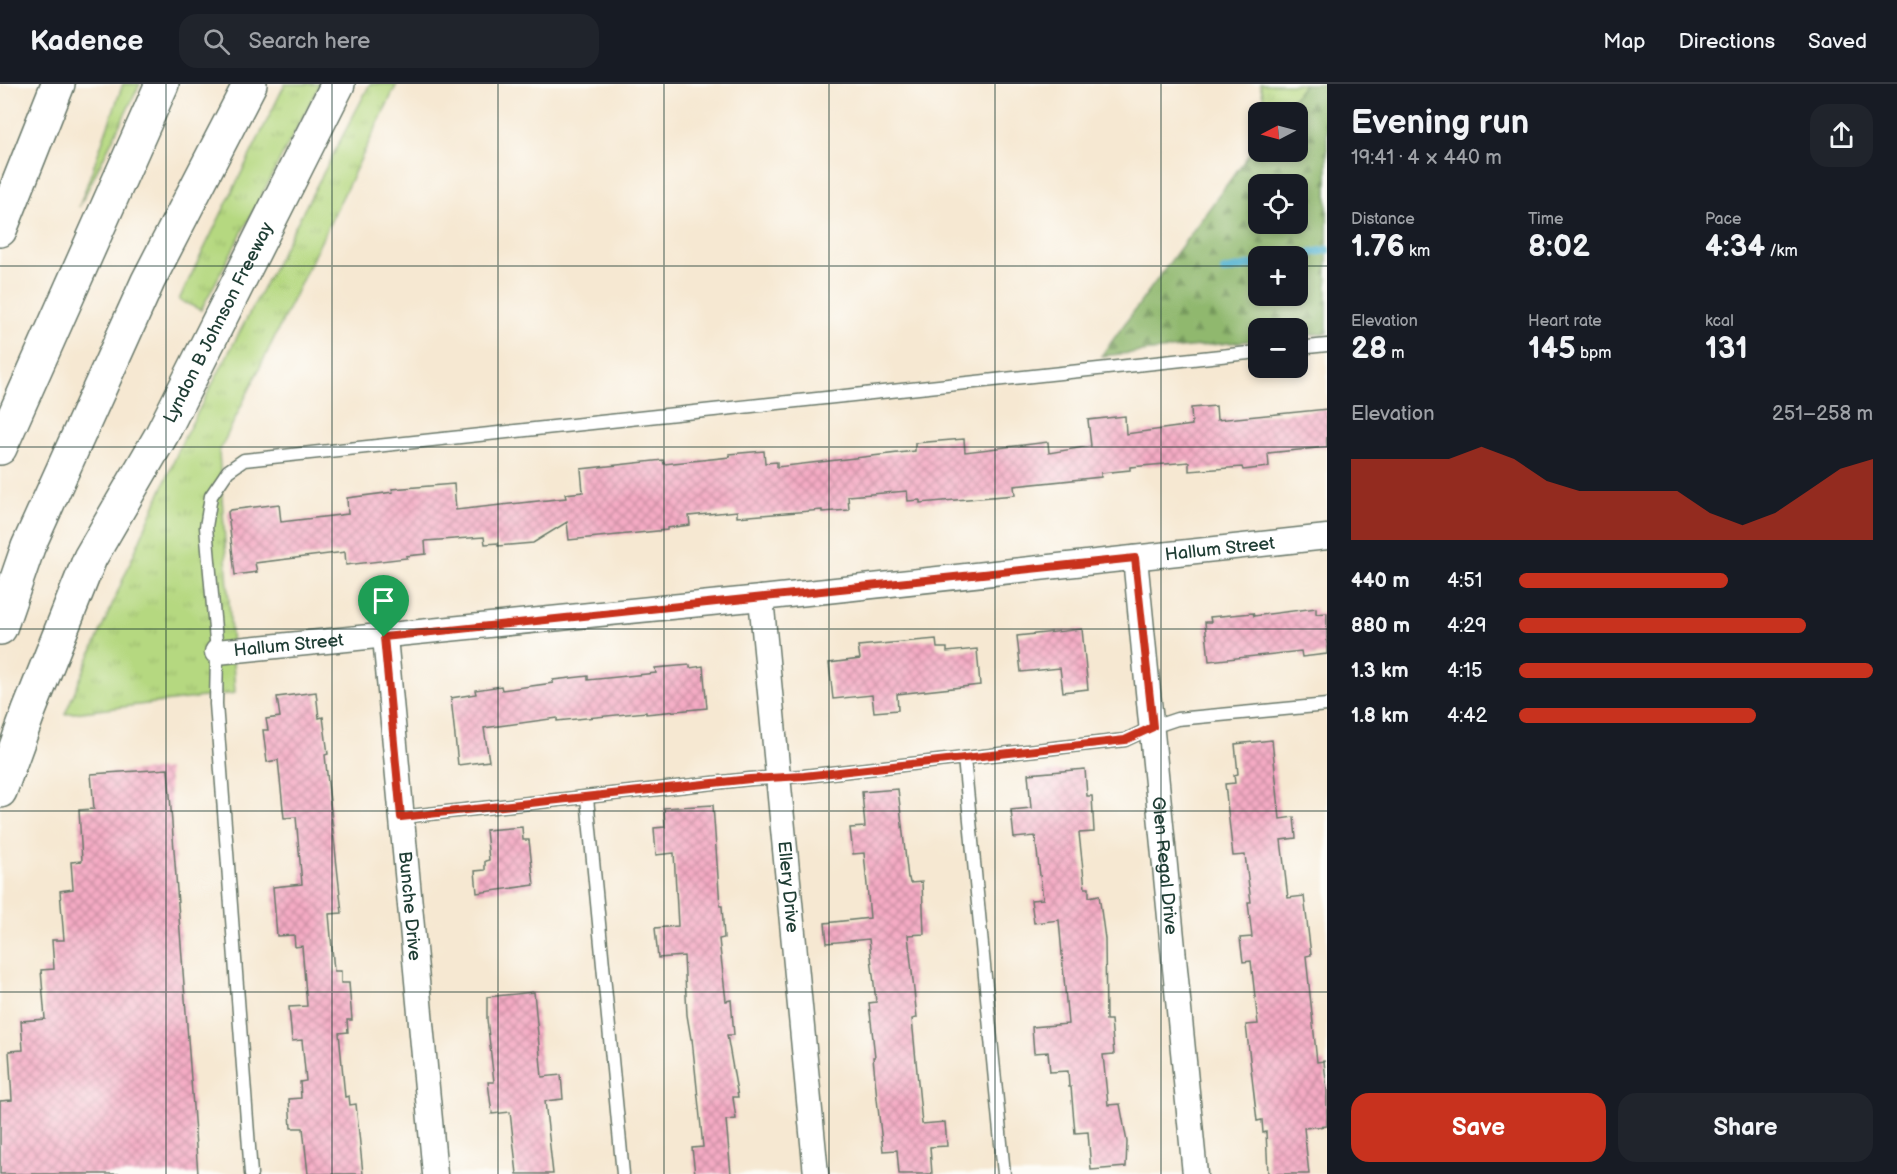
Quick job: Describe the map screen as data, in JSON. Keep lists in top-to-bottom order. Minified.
{"streets":{"main road":["Lyndon B Johnson Freeway"],"street":["Hallum Street","Glen Regal Drive","Ellery Drive","Bunche Drive"]},"crossings":[["Hallum Street","Glen Regal Drive"],["Hallum Street","Ellery Drive"],["Hallum Street","Bunche Drive"]],"north":"left","page":{"header":"Kadence","search":"Search here","nav":["Map","Directions","Saved"],"heading":["Evening run","19:41 · 4 × 440 m"],"map_buttons":["+","−"],"stats":[["Distance","1.76 km"],["Time","8:02"],["Pace","4:34 /km"],["Elevation","28 m"],["Heart rate","145 bpm"],["kcal","131"]],"chart":["Elevation","251–258 m"],"list":[{"name":"440 m","note":"4:51"},{"name":"880 m","note":"4:29"},{"name":"1.3 km","note":"4:15"},{"name":"1.8 km","note":"4:42"}],"buttons":["Save","Share"]}}
